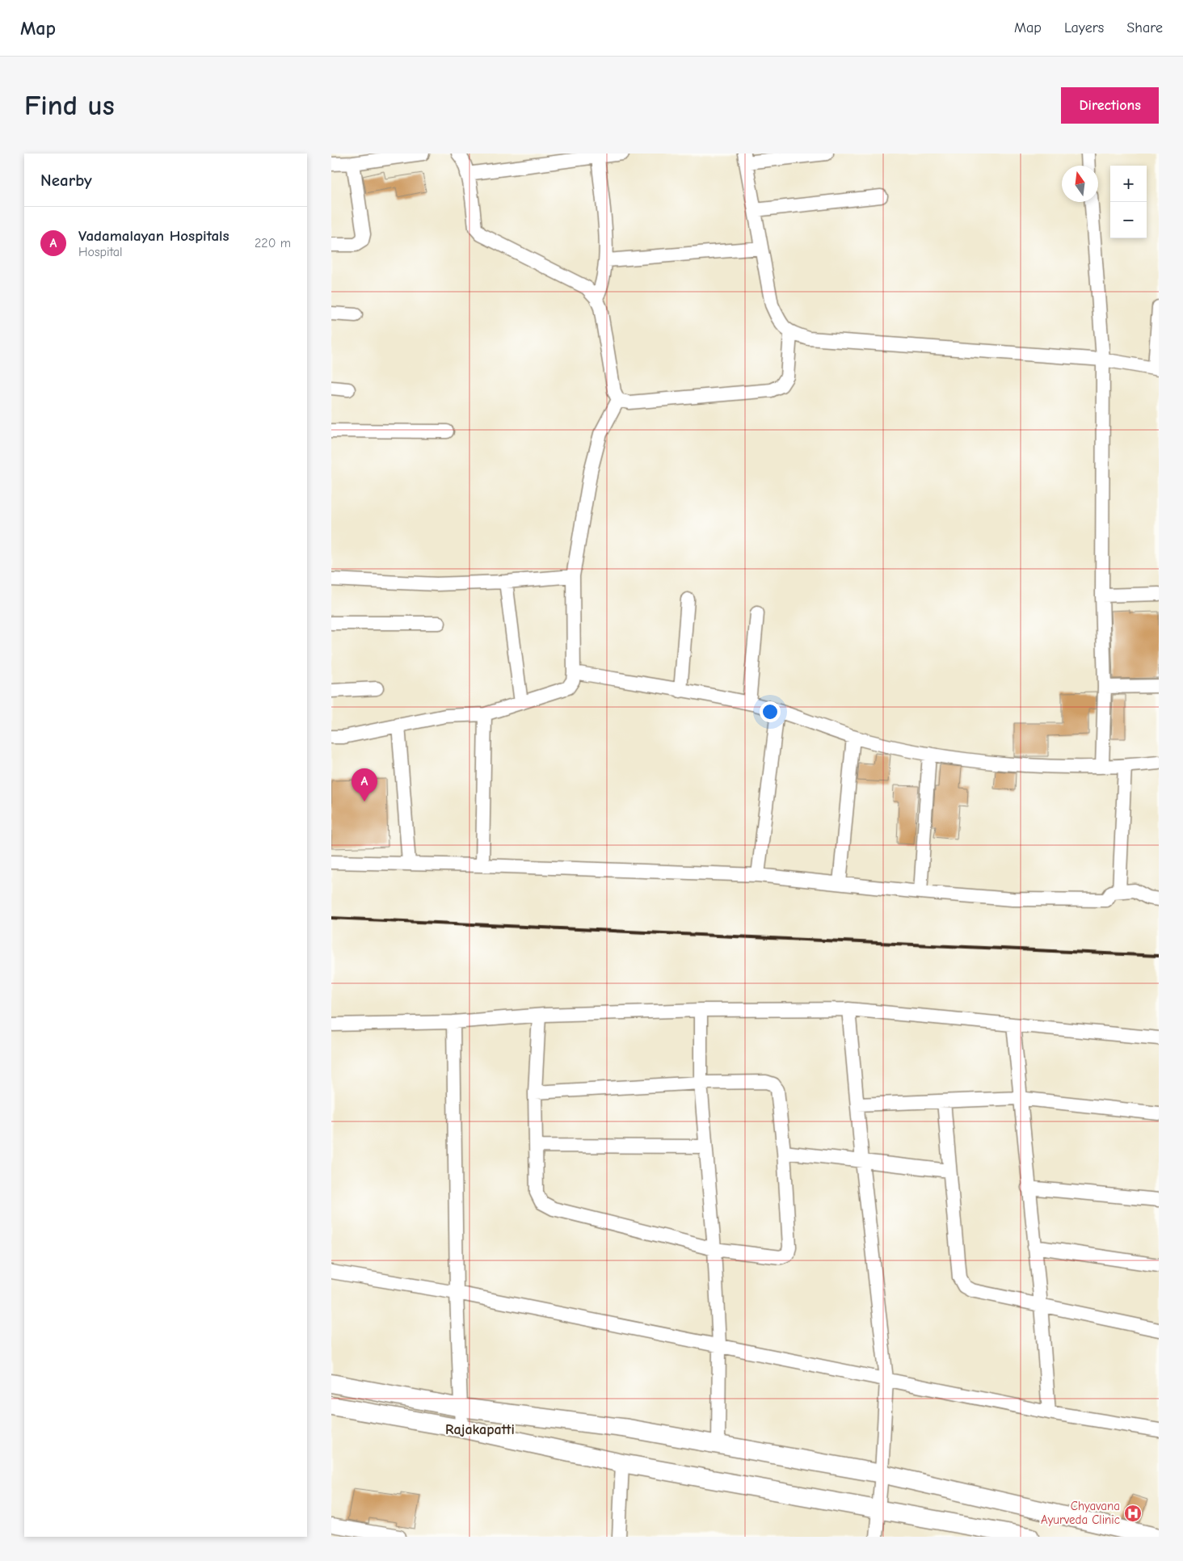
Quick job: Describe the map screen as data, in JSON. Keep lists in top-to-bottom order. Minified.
{"districts":["Rajakapatti"],"places":{"hospital":["Chyavana Ayurveda Clinic"]},"north":"top","page":{"header":"Map","nav":["Map","Layers","Share"],"buttons":"Directions","title":"Find us","heading":"Nearby","map_buttons":["+","−"],"list":[{"mark":"A","name":"Vadamalayan Hospitals","note":"Hospital","value":"220 m"}],"pins":"A"}}
